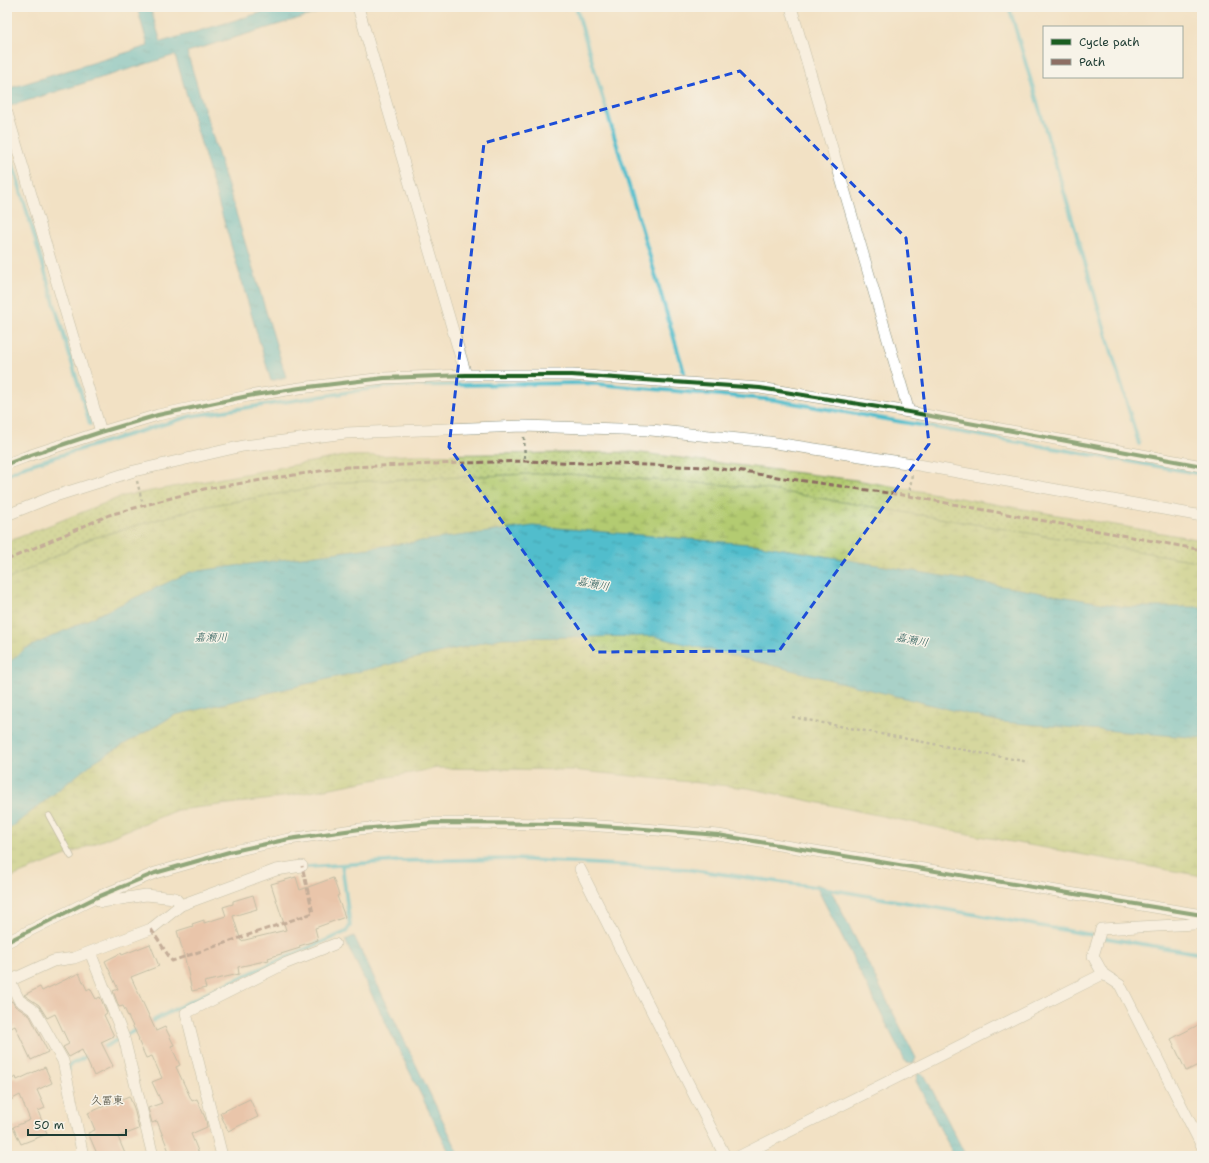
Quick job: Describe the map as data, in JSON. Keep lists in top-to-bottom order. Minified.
{"districts":["久冨東"],"water":["嘉瀬川"],"legend":["Cycle path","Path"],"scale_bar":"50 m"}
